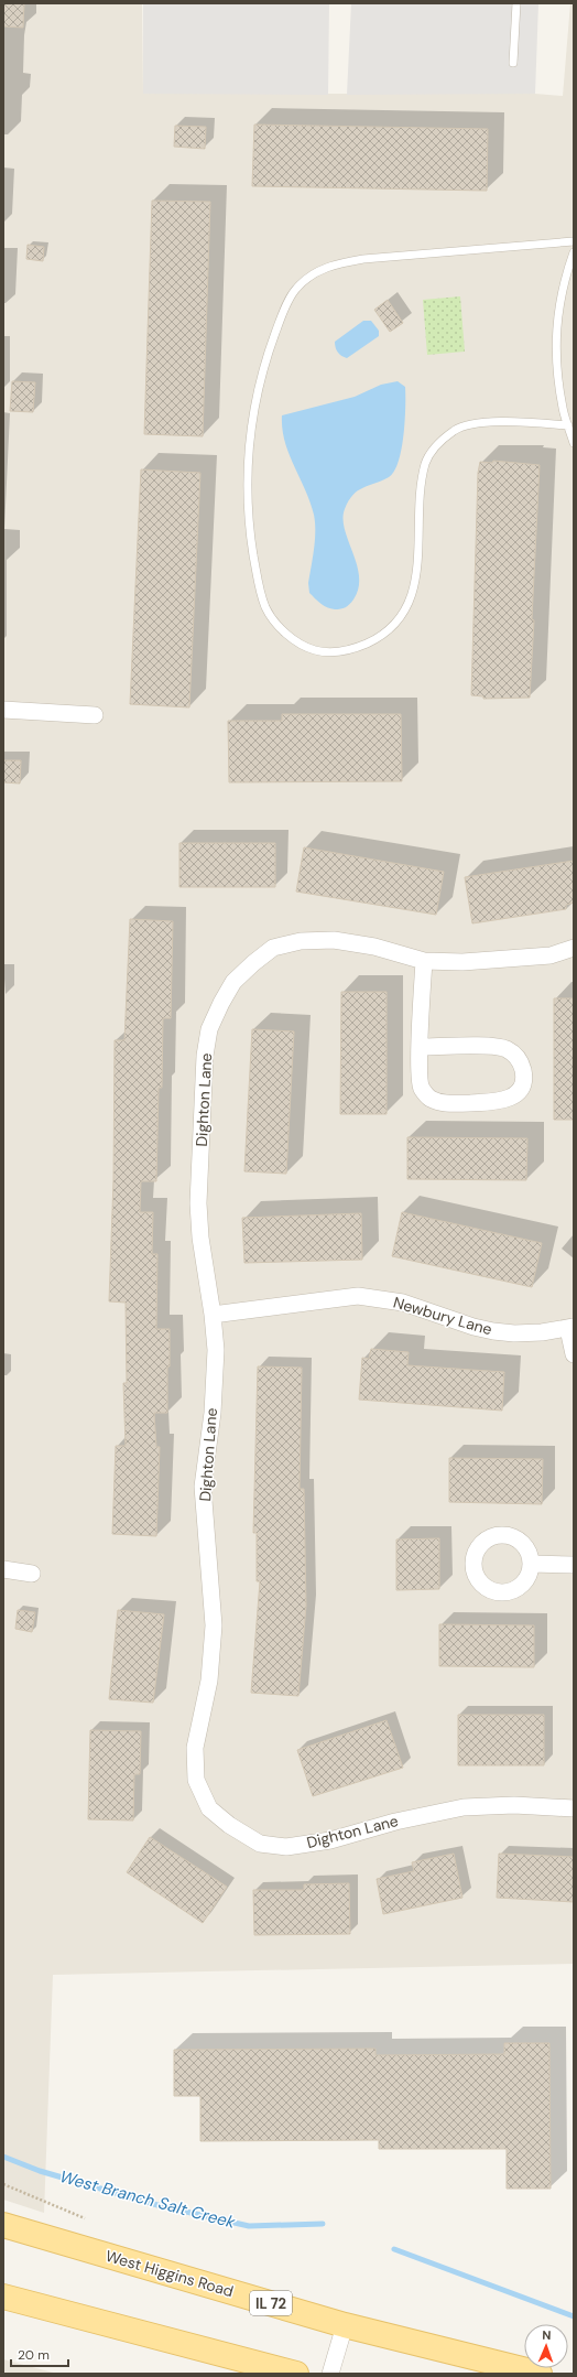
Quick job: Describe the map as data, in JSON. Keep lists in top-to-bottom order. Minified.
{"streets":{"main road":["West Higgins Road","IL 72"],"street":["Dighton Lane","Newbury Lane"]},"crossings":[["Dighton Lane","Newbury Lane"]],"water":["West Branch Salt Creek"],"scale_bar":"20 m","north":"top"}
